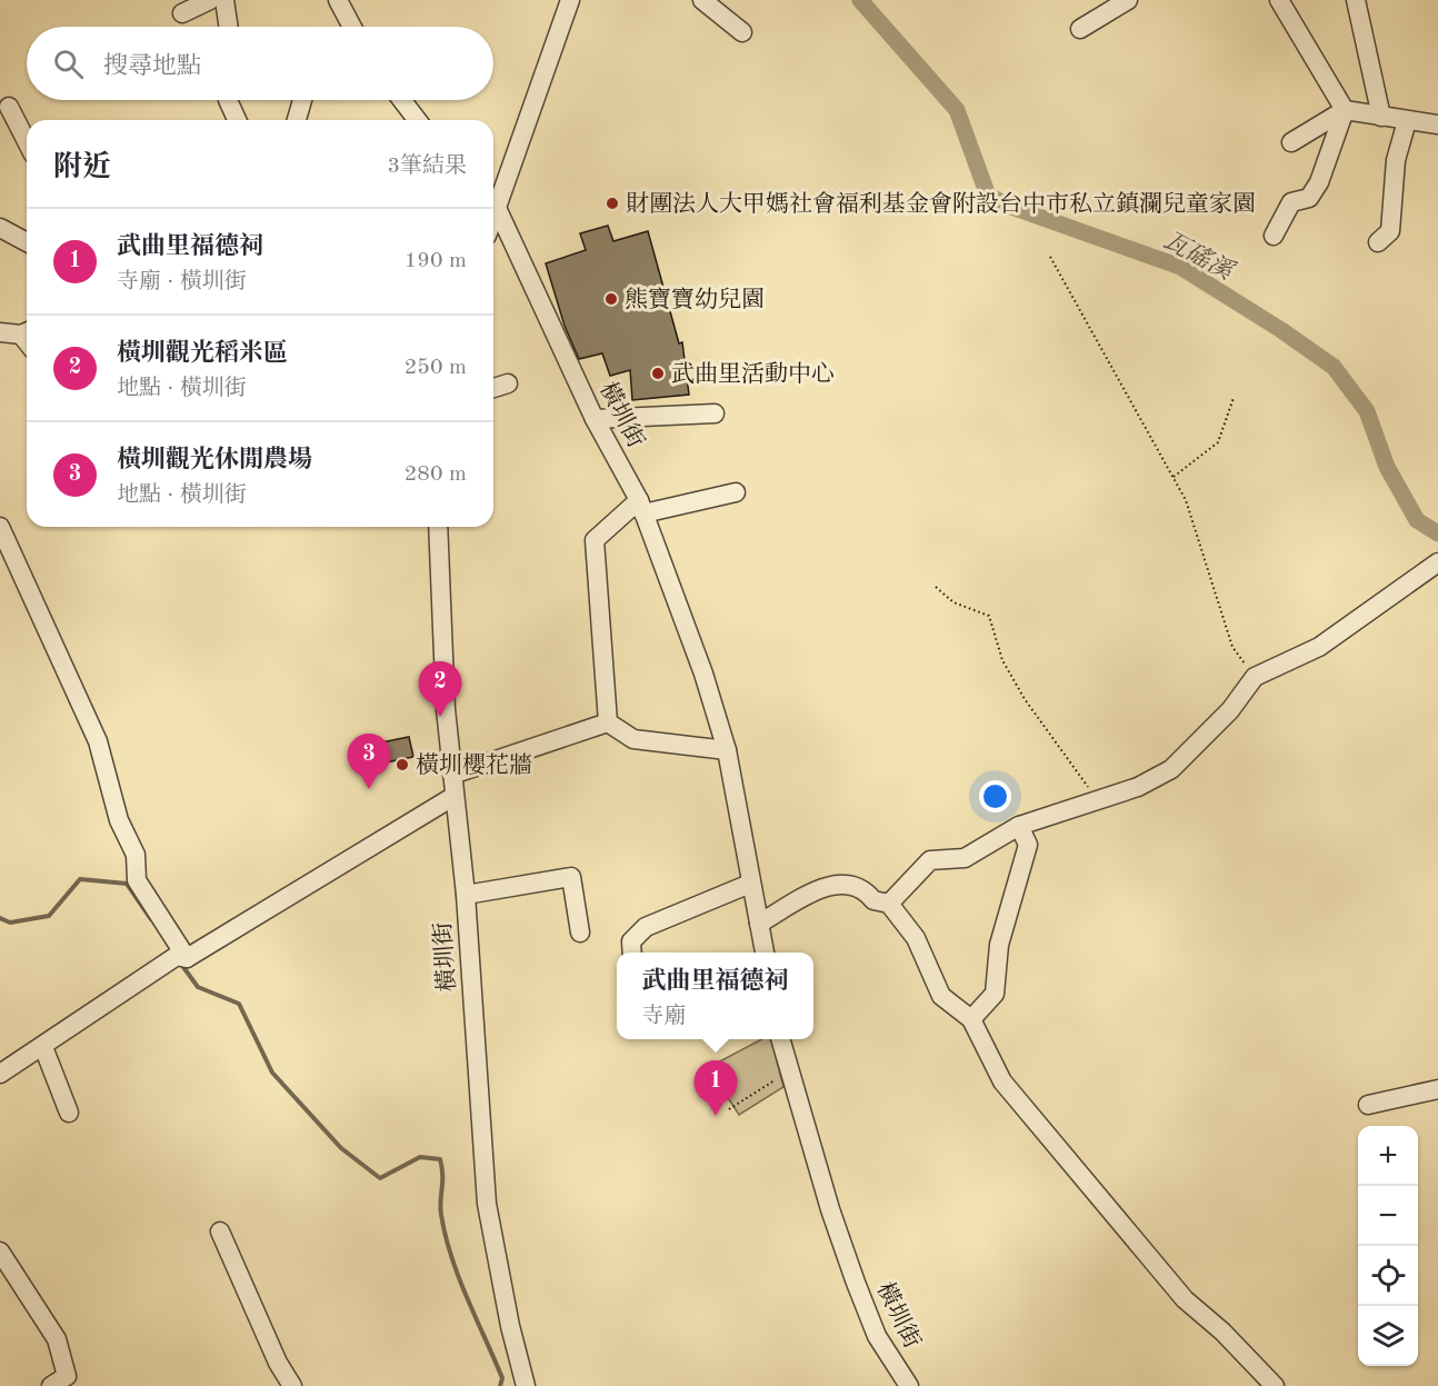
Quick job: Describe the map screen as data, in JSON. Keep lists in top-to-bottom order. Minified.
{"streets":{"street":["橫圳街"]},"water":["瓦磘溪"],"places":["財團法人大甲媽社會福利基金會附設台中市私立鎮瀾兒童家園","熊寶寶幼兒園","武曲里活動中心","橫圳櫻花牆"],"page":{"search":"搜尋地點","heading":["附近","3筆結果"],"list":[{"mark":"1","name":"武曲里福德祠","note":"寺廟 · 橫圳街","value":"190 m"},{"mark":"2","name":"橫圳觀光稻米區","note":"地點 · 橫圳街","value":"250 m"},{"mark":"3","name":"橫圳觀光休閒農場","note":"地點 · 橫圳街","value":"280 m"}],"pins":["2","3","1"],"popup":["武曲里福德祠","寺廟"],"map_buttons":["+","−"]}}
